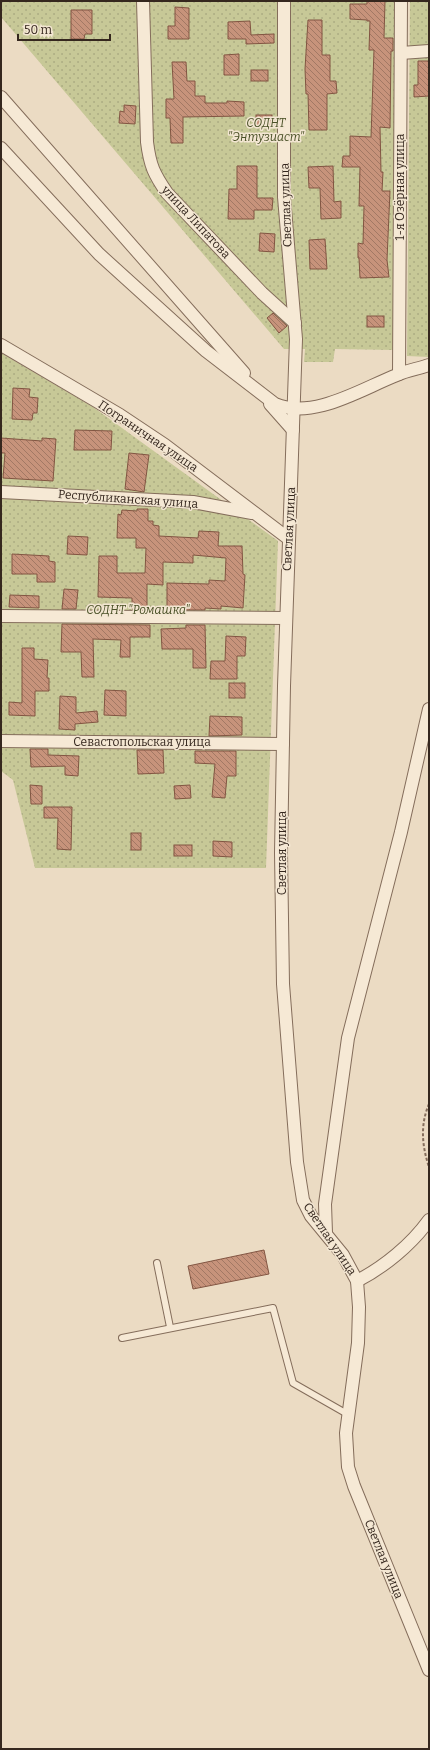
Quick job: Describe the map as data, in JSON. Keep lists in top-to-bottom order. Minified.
{"streets":{"street":["1-я Озёрная улица","Светлая улица","улица Липатова","Пограничная улица","Республиканская улица","Севастопольская улица"]},"crossings":[["Светлая улица","улица Липатова"],["Светлая улица","Пограничная улица"],["Светлая улица","Севастопольская улица"],["Пограничная улица","Республиканская улица"]],"parks":["СОДНТ \"Энтузиаст\"","СОДНТ \"Ромашка\""],"scale_bar":"50 m"}
